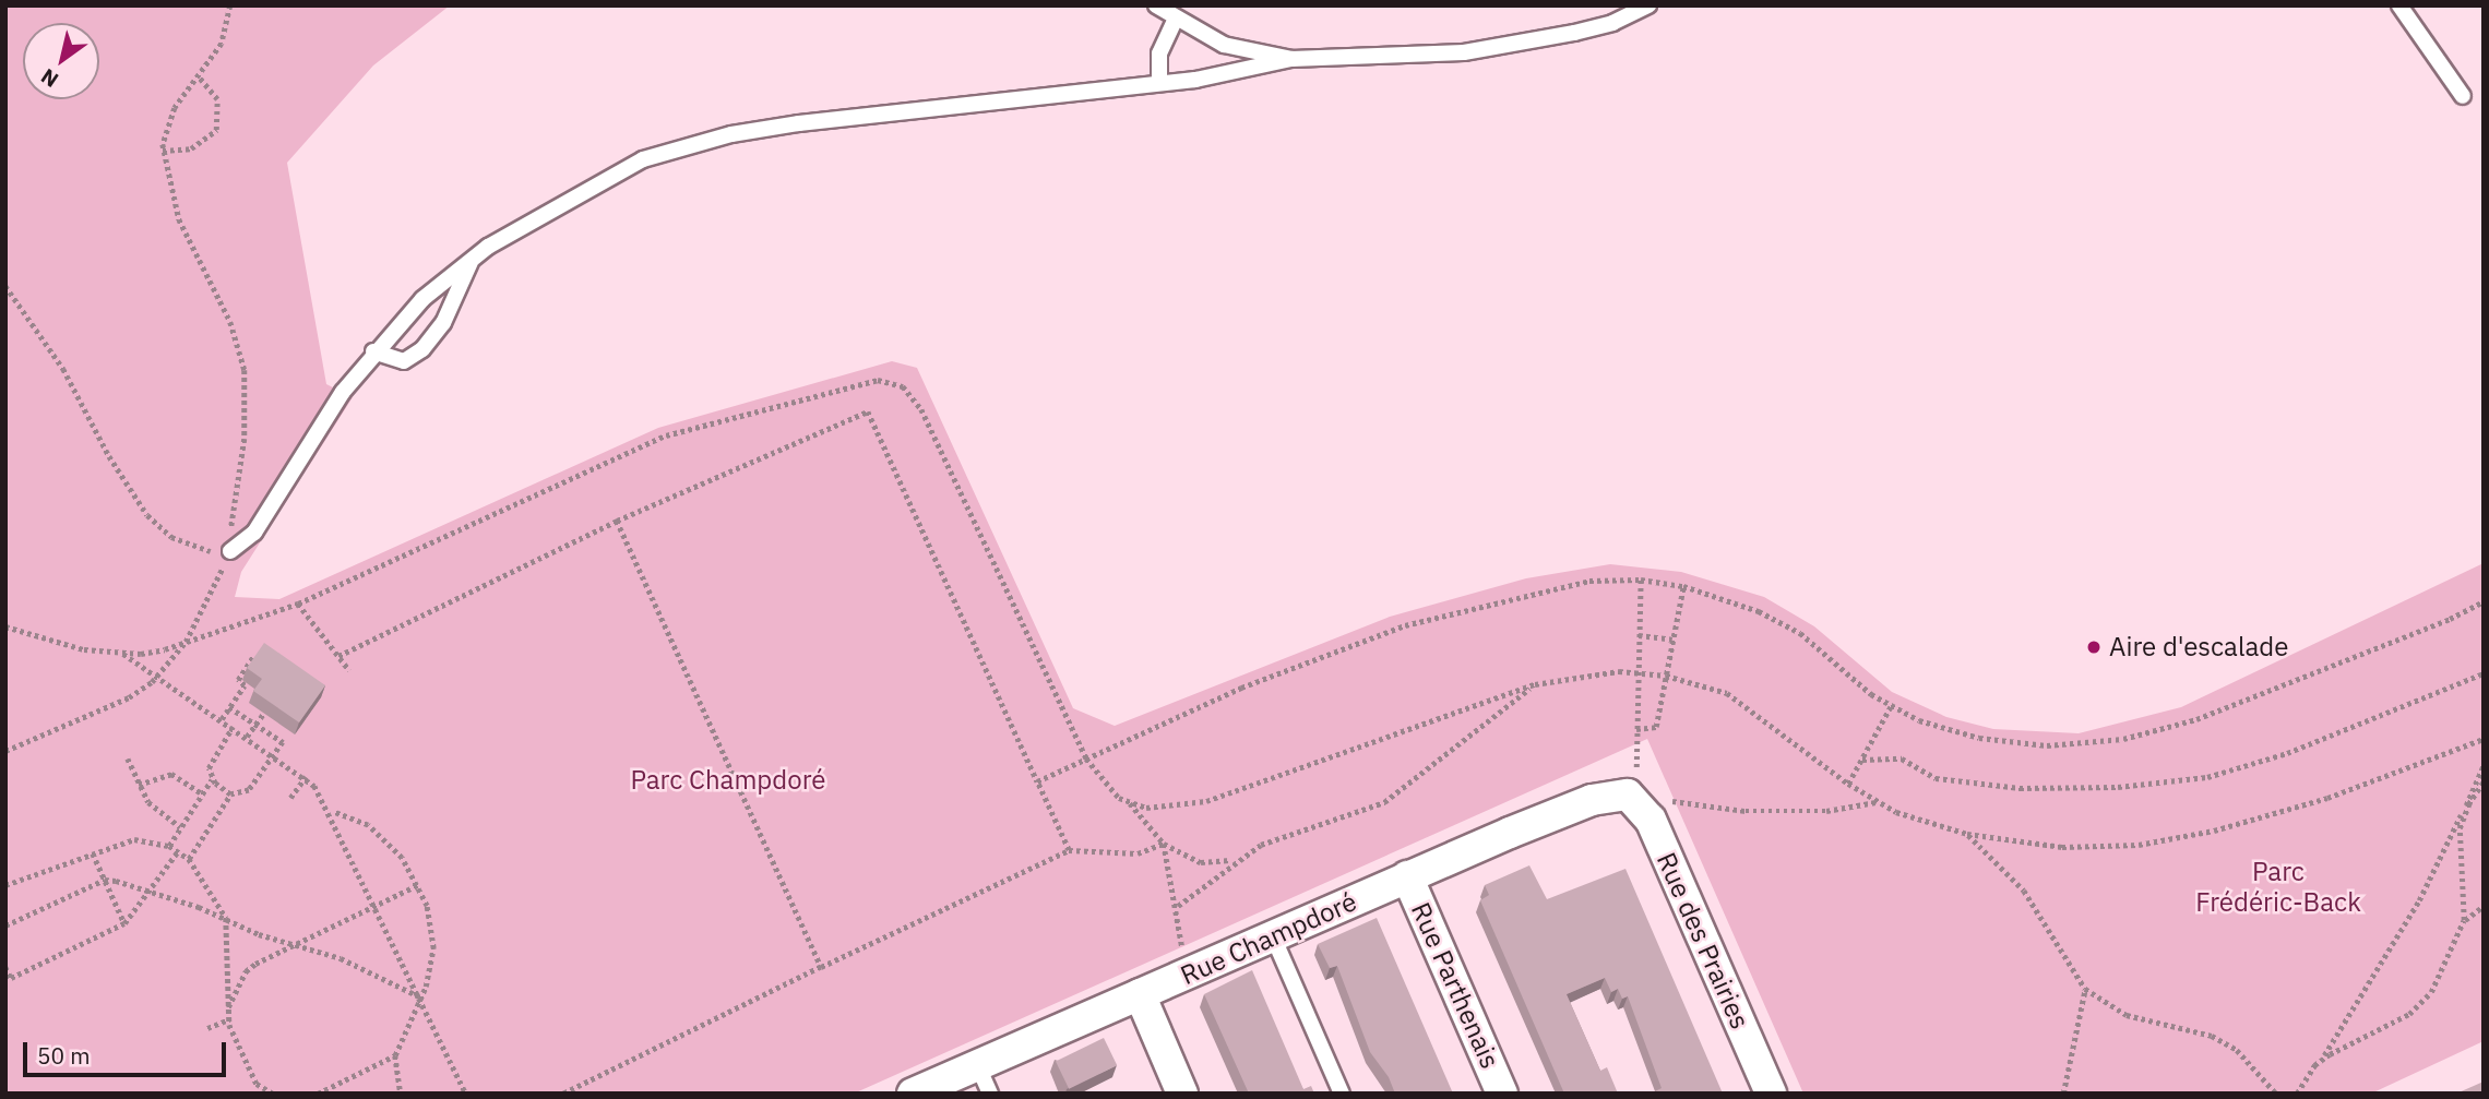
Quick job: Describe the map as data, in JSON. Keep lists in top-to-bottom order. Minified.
{"streets":{"street":["Rue Champdoré","Rue des Prairies","Rue Parthenais"]},"crossings":[["Rue Champdoré","Rue des Prairies"],["Rue Champdoré","Rue Parthenais"]],"parks":["Parc Champdoré","Parc Frédéric-Back"],"places":["Aire d'escalade"],"scale_bar":"50 m","north":"bottom left"}
